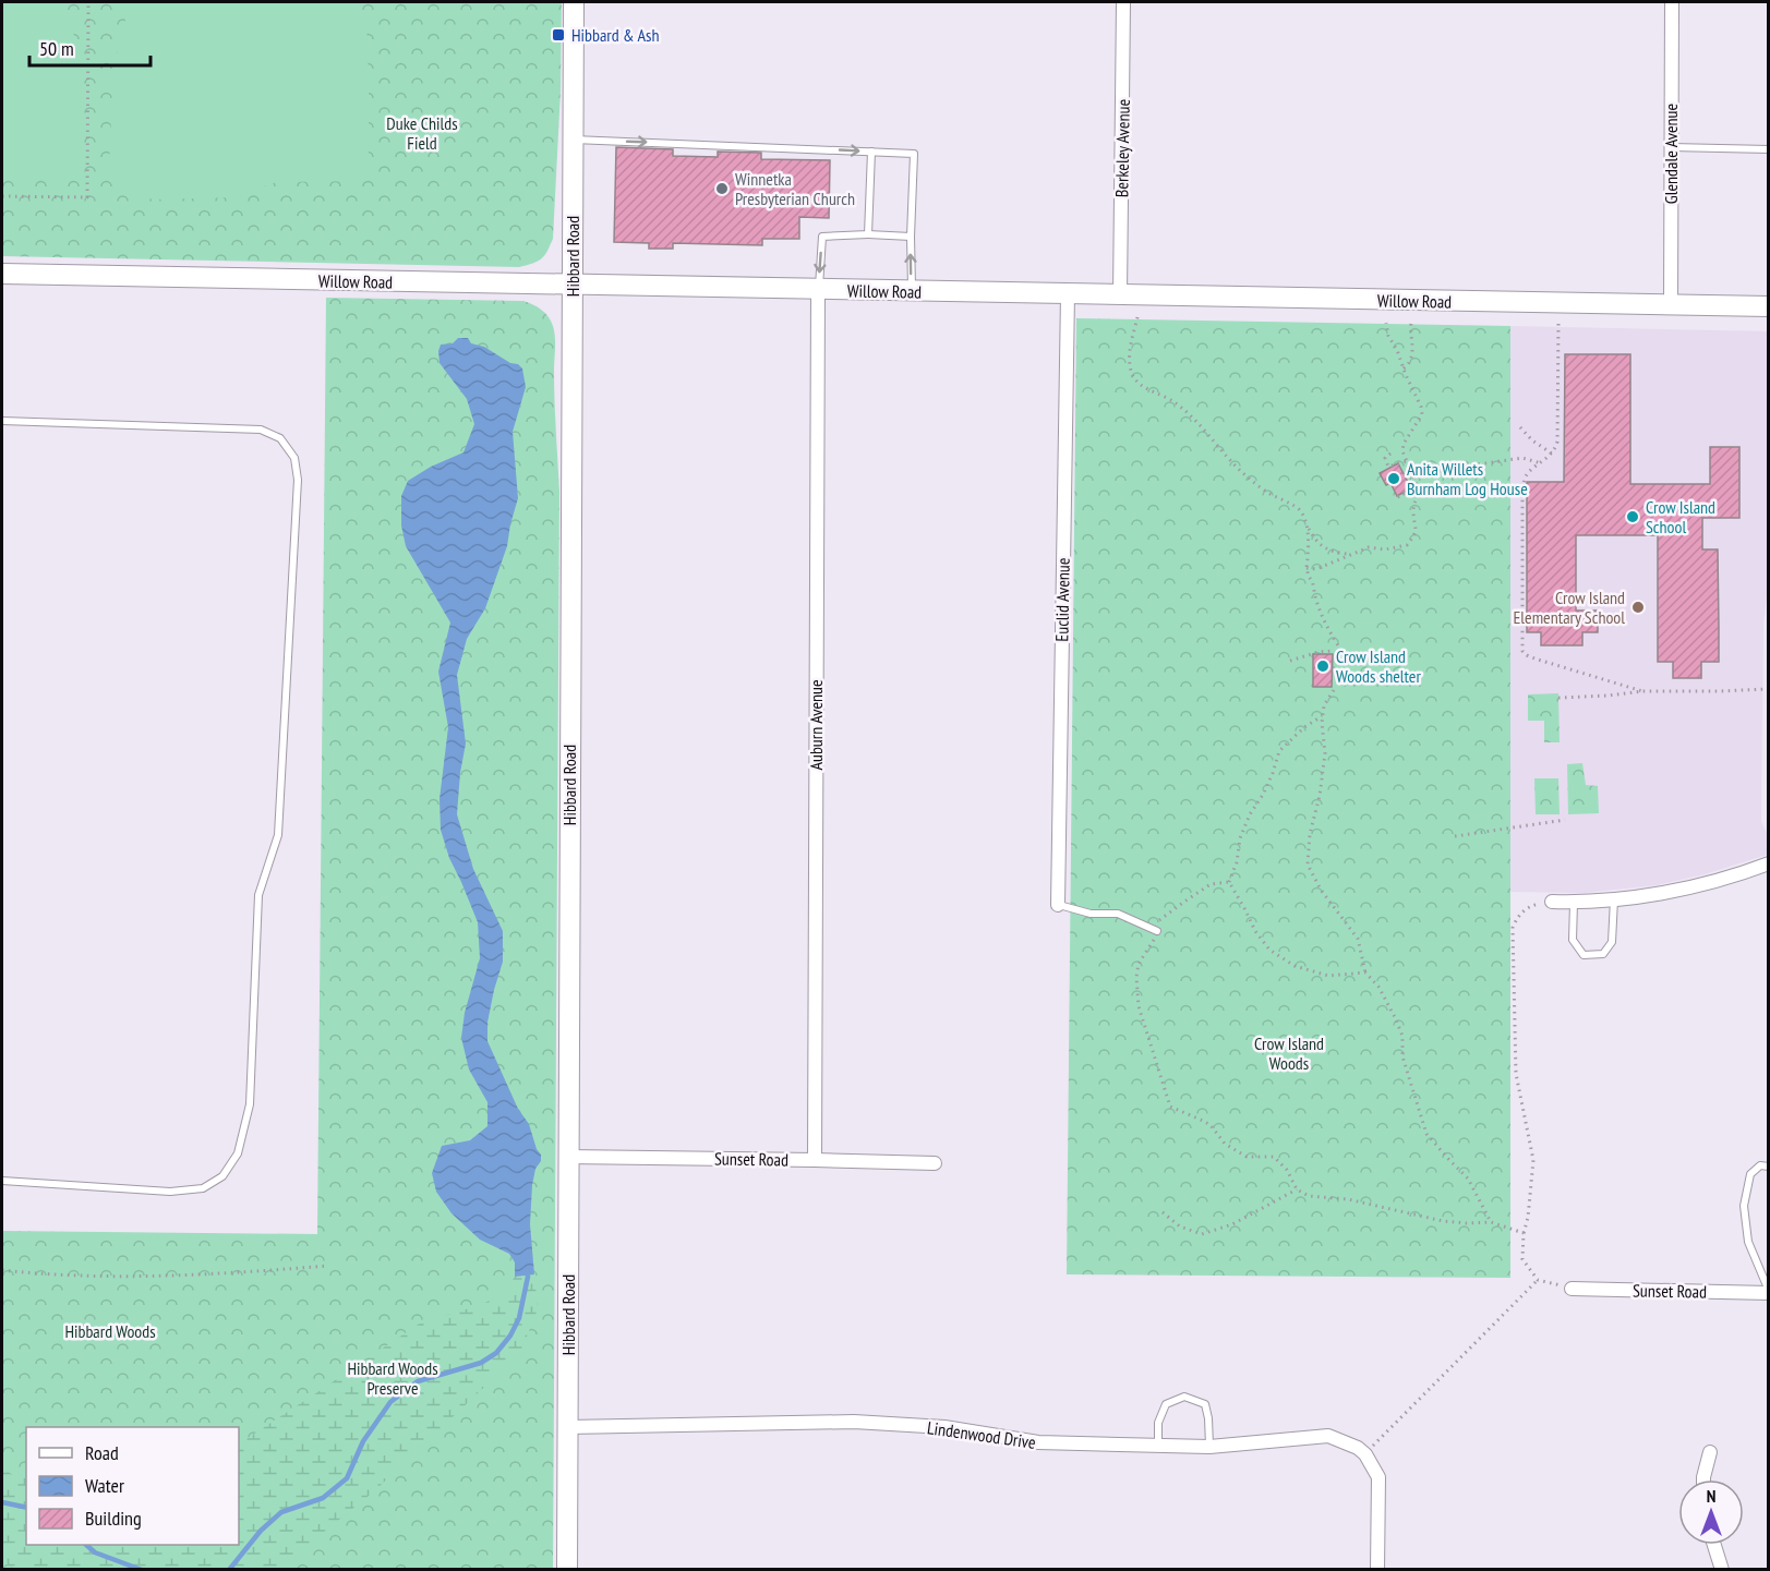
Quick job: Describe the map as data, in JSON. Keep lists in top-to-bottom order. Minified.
{"streets":{"main road":["Hibbard Road","Willow Road"],"street":["Berkeley Avenue","Glendale Avenue","Euclid Avenue","Auburn Avenue","Sunset Road","Lindenwood Drive"]},"crossings":[["Berkeley Avenue","Willow Road"],["Glendale Avenue","Willow Road"],["Hibbard Road","Willow Road"],["Hibbard Road","Sunset Road"],["Hibbard Road","Lindenwood Drive"],["Willow Road","Euclid Avenue"],["Willow Road","Auburn Avenue"],["Auburn Avenue","Sunset Road"]],"parks":["Duke Childs Field","Crow Island Woods","Hibbard Woods","Hibbard Woods Preserve"],"places":{"transit":["Hibbard & Ash"],"other":["Winnetka Presbyterian Church","Anita Willets Burnham Log House","Crow Island School","Crow Island Elementary School","Crow Island Woods shelter"]},"legend":["Road","Water","Building"],"scale_bar":"50 m","north":"top"}
